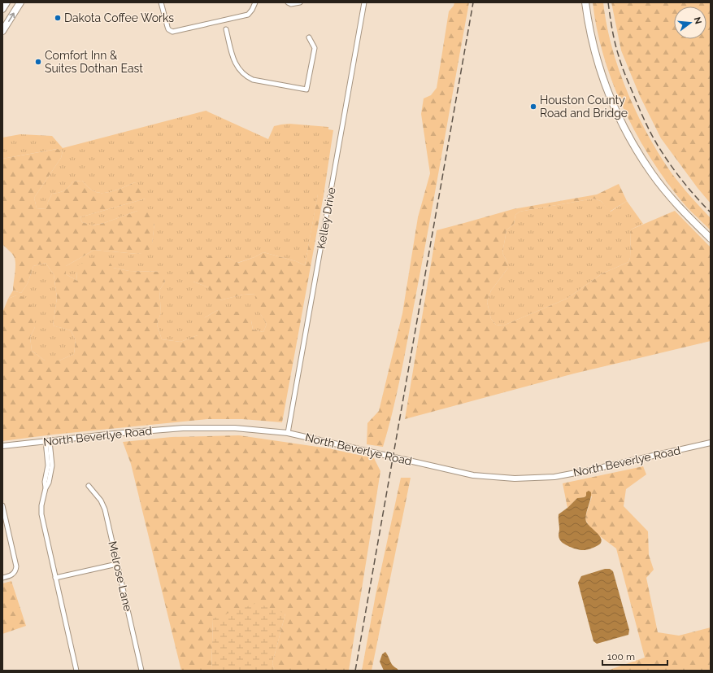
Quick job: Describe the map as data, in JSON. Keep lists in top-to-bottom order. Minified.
{"streets":{"street":["Kelley Drive","North Beverlye Road","Melrose Lane"]},"crossings":[["Kelley Drive","North Beverlye Road"]],"places":["Dakota Coffee Works","Comfort Inn & Suites Dothan East","Houston County Road and Bridge"],"scale_bar":"100 m","north":"right"}
